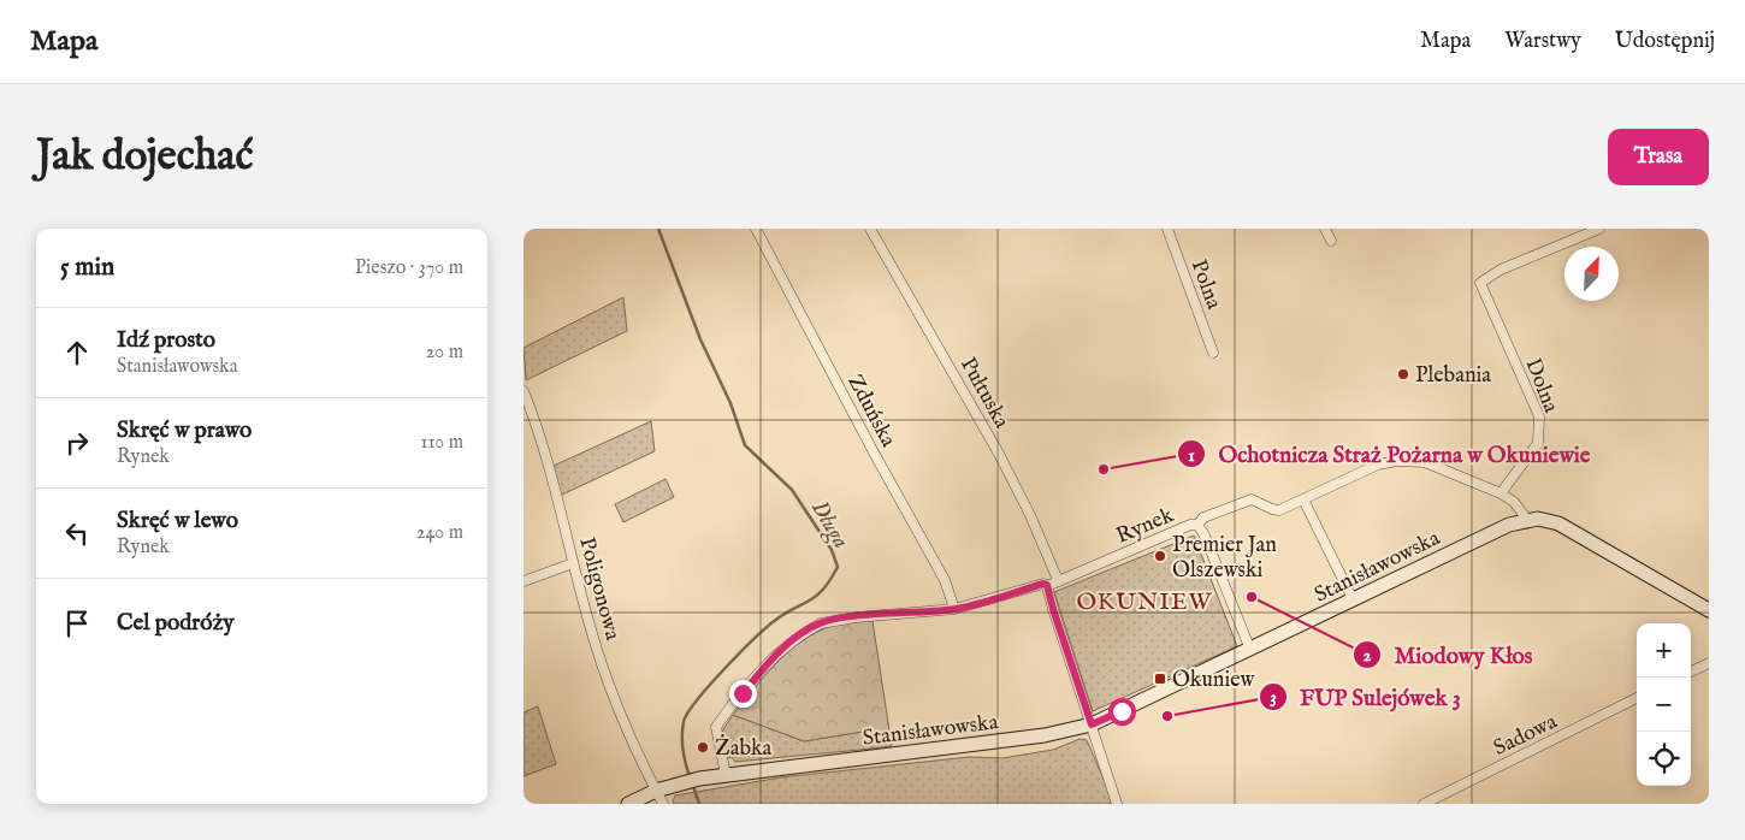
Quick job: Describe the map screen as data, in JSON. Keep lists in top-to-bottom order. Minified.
{"streets":{"main road":["Stanisławowska"],"street":["Polna","Dolna","Pułtuska","Zduńska","Rynek","Poligonowa","Sadowa"]},"crossings":[["Pułtuska","Rynek"],["Zduńska","Rynek"],["Rynek","Stanisławowska"],["Stanisławowska","Poligonowa"]],"districts":["OKUNIEW"],"water":["Długa"],"places":{"other":["Plebania","Ochotnicza Straż Pożarna w Okuniewie","Premier Jan Olszewski","Miodowy Kłos","FUP Sulejówek 3","Żabka"],"transit":["Okuniew"]},"north":"top right","page":{"header":"Mapa","nav":["Mapa","Warstwy","Udostępnij"],"buttons":"Trasa","title":"Jak dojechać","heading":["5 min","Pieszo · 370 m"],"list":[["Idź prosto","Stanisławowska","20 m"],["Skręć w prawo","Rynek","110 m"],["Skręć w lewo","Rynek","240 m"],"Cel podróży"],"map_buttons":["+","−"]}}
